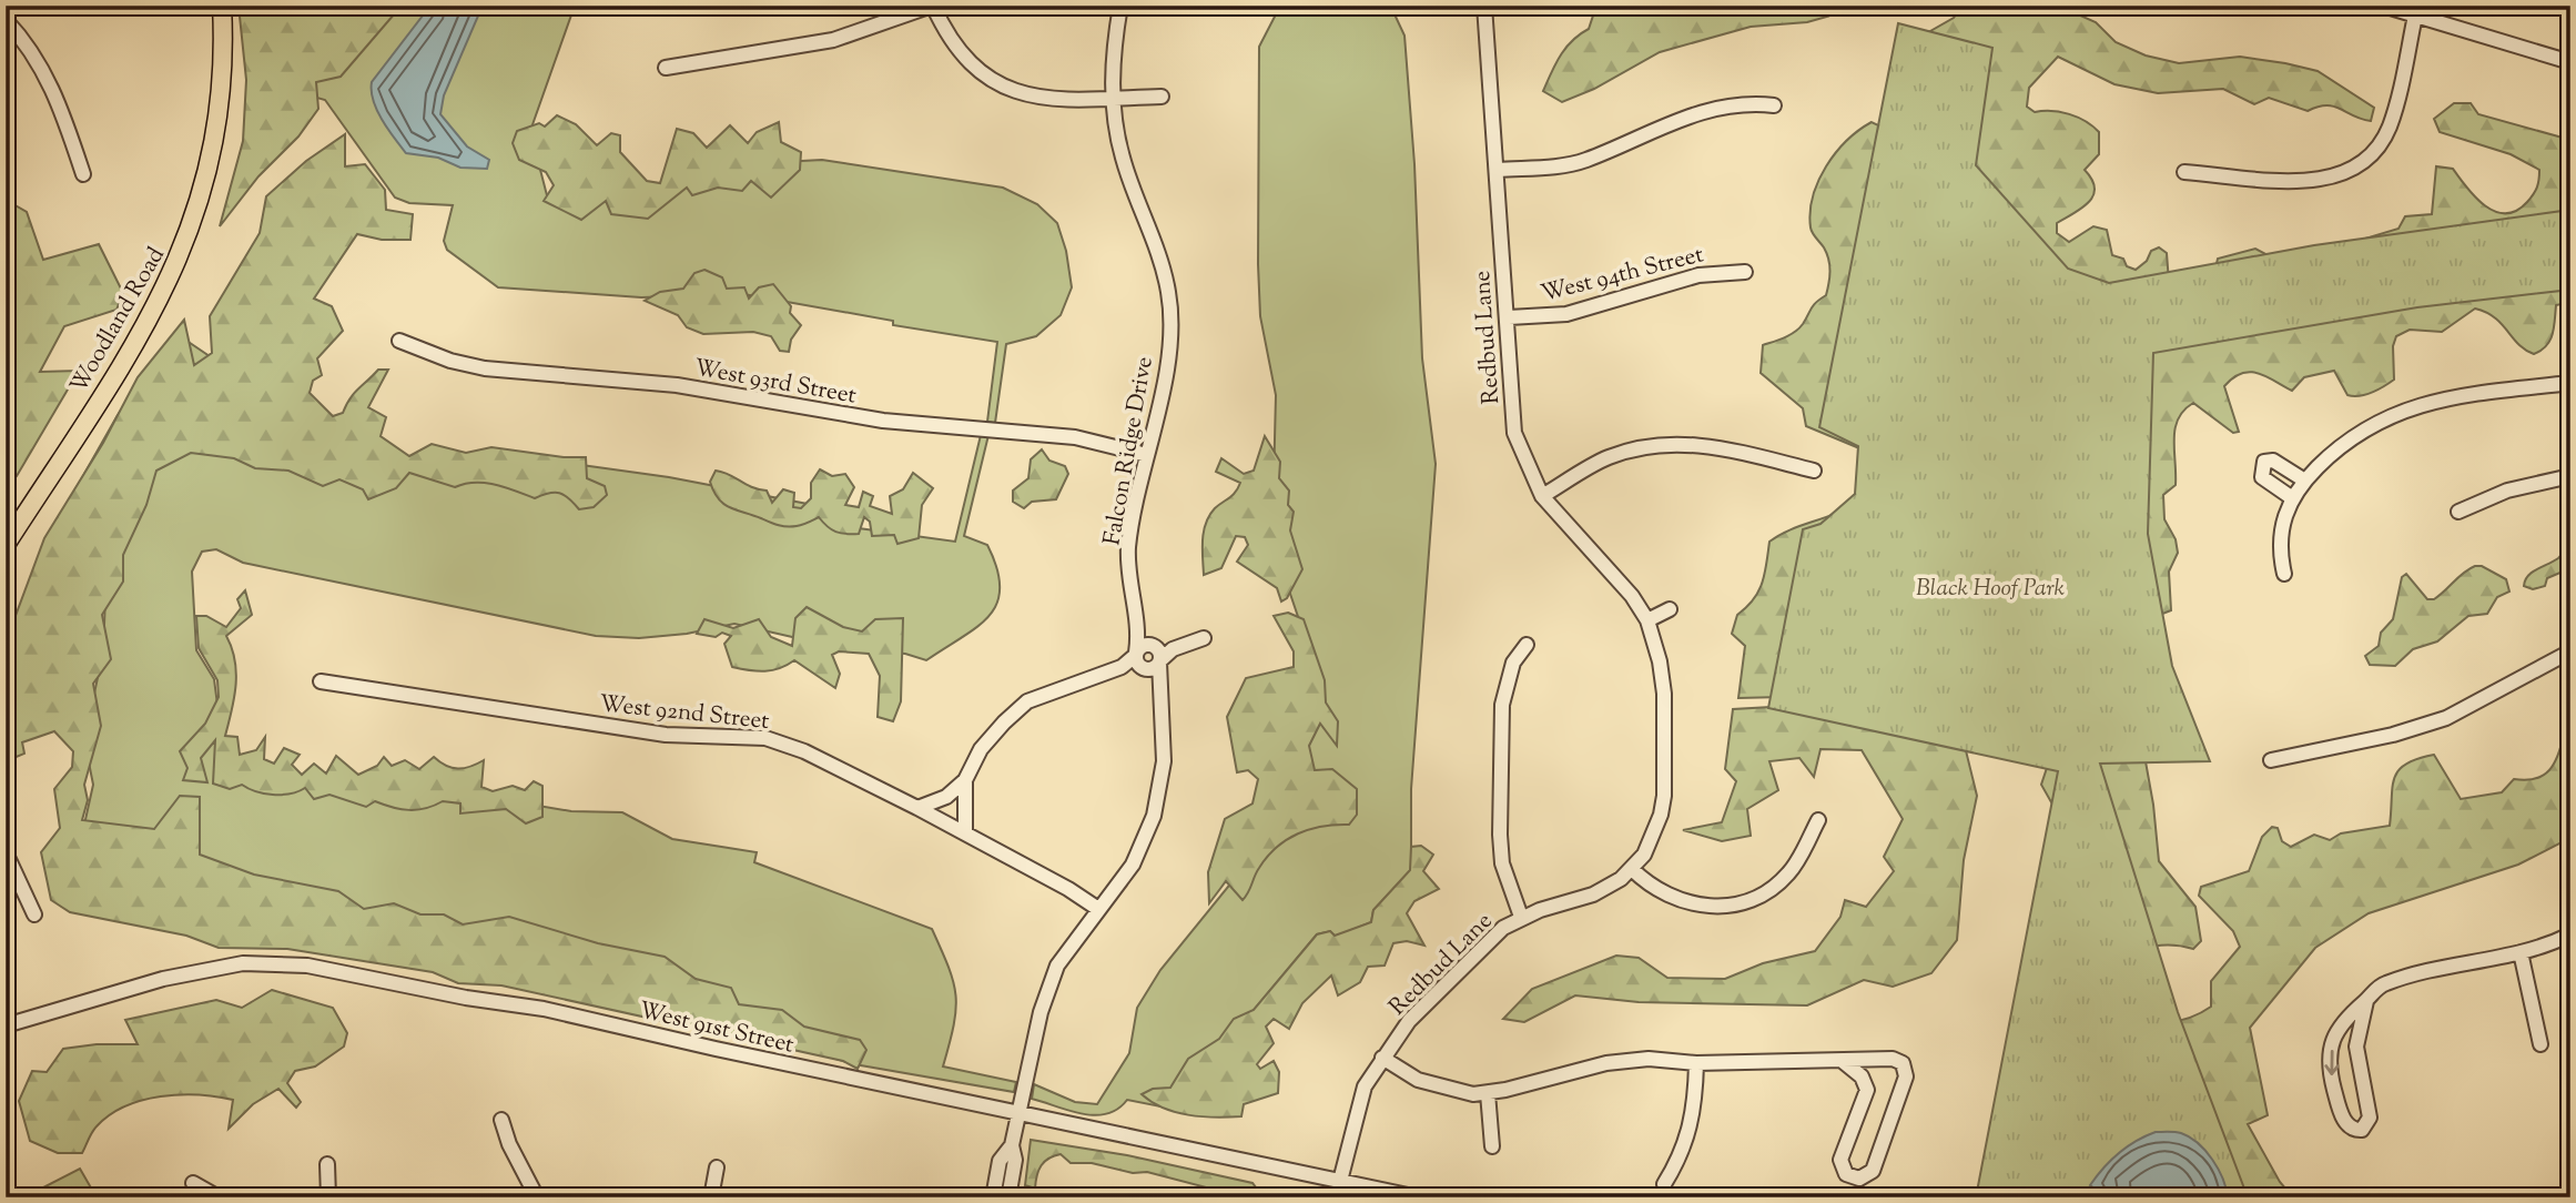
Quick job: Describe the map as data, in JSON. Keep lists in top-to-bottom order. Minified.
{"streets":{"main road":["Woodland Road"],"street":["West 94th Street","Redbud Lane","West 93rd Street","Falcon Ridge Drive","West 92nd Street","West 91st Street"]},"crossings":[["West 94th Street","Redbud Lane"],["Redbud Lane","West 91st Street"],["West 93rd Street","Falcon Ridge Drive"],["Falcon Ridge Drive","West 92nd Street"]],"parks":["Black Hoof Park"]}
